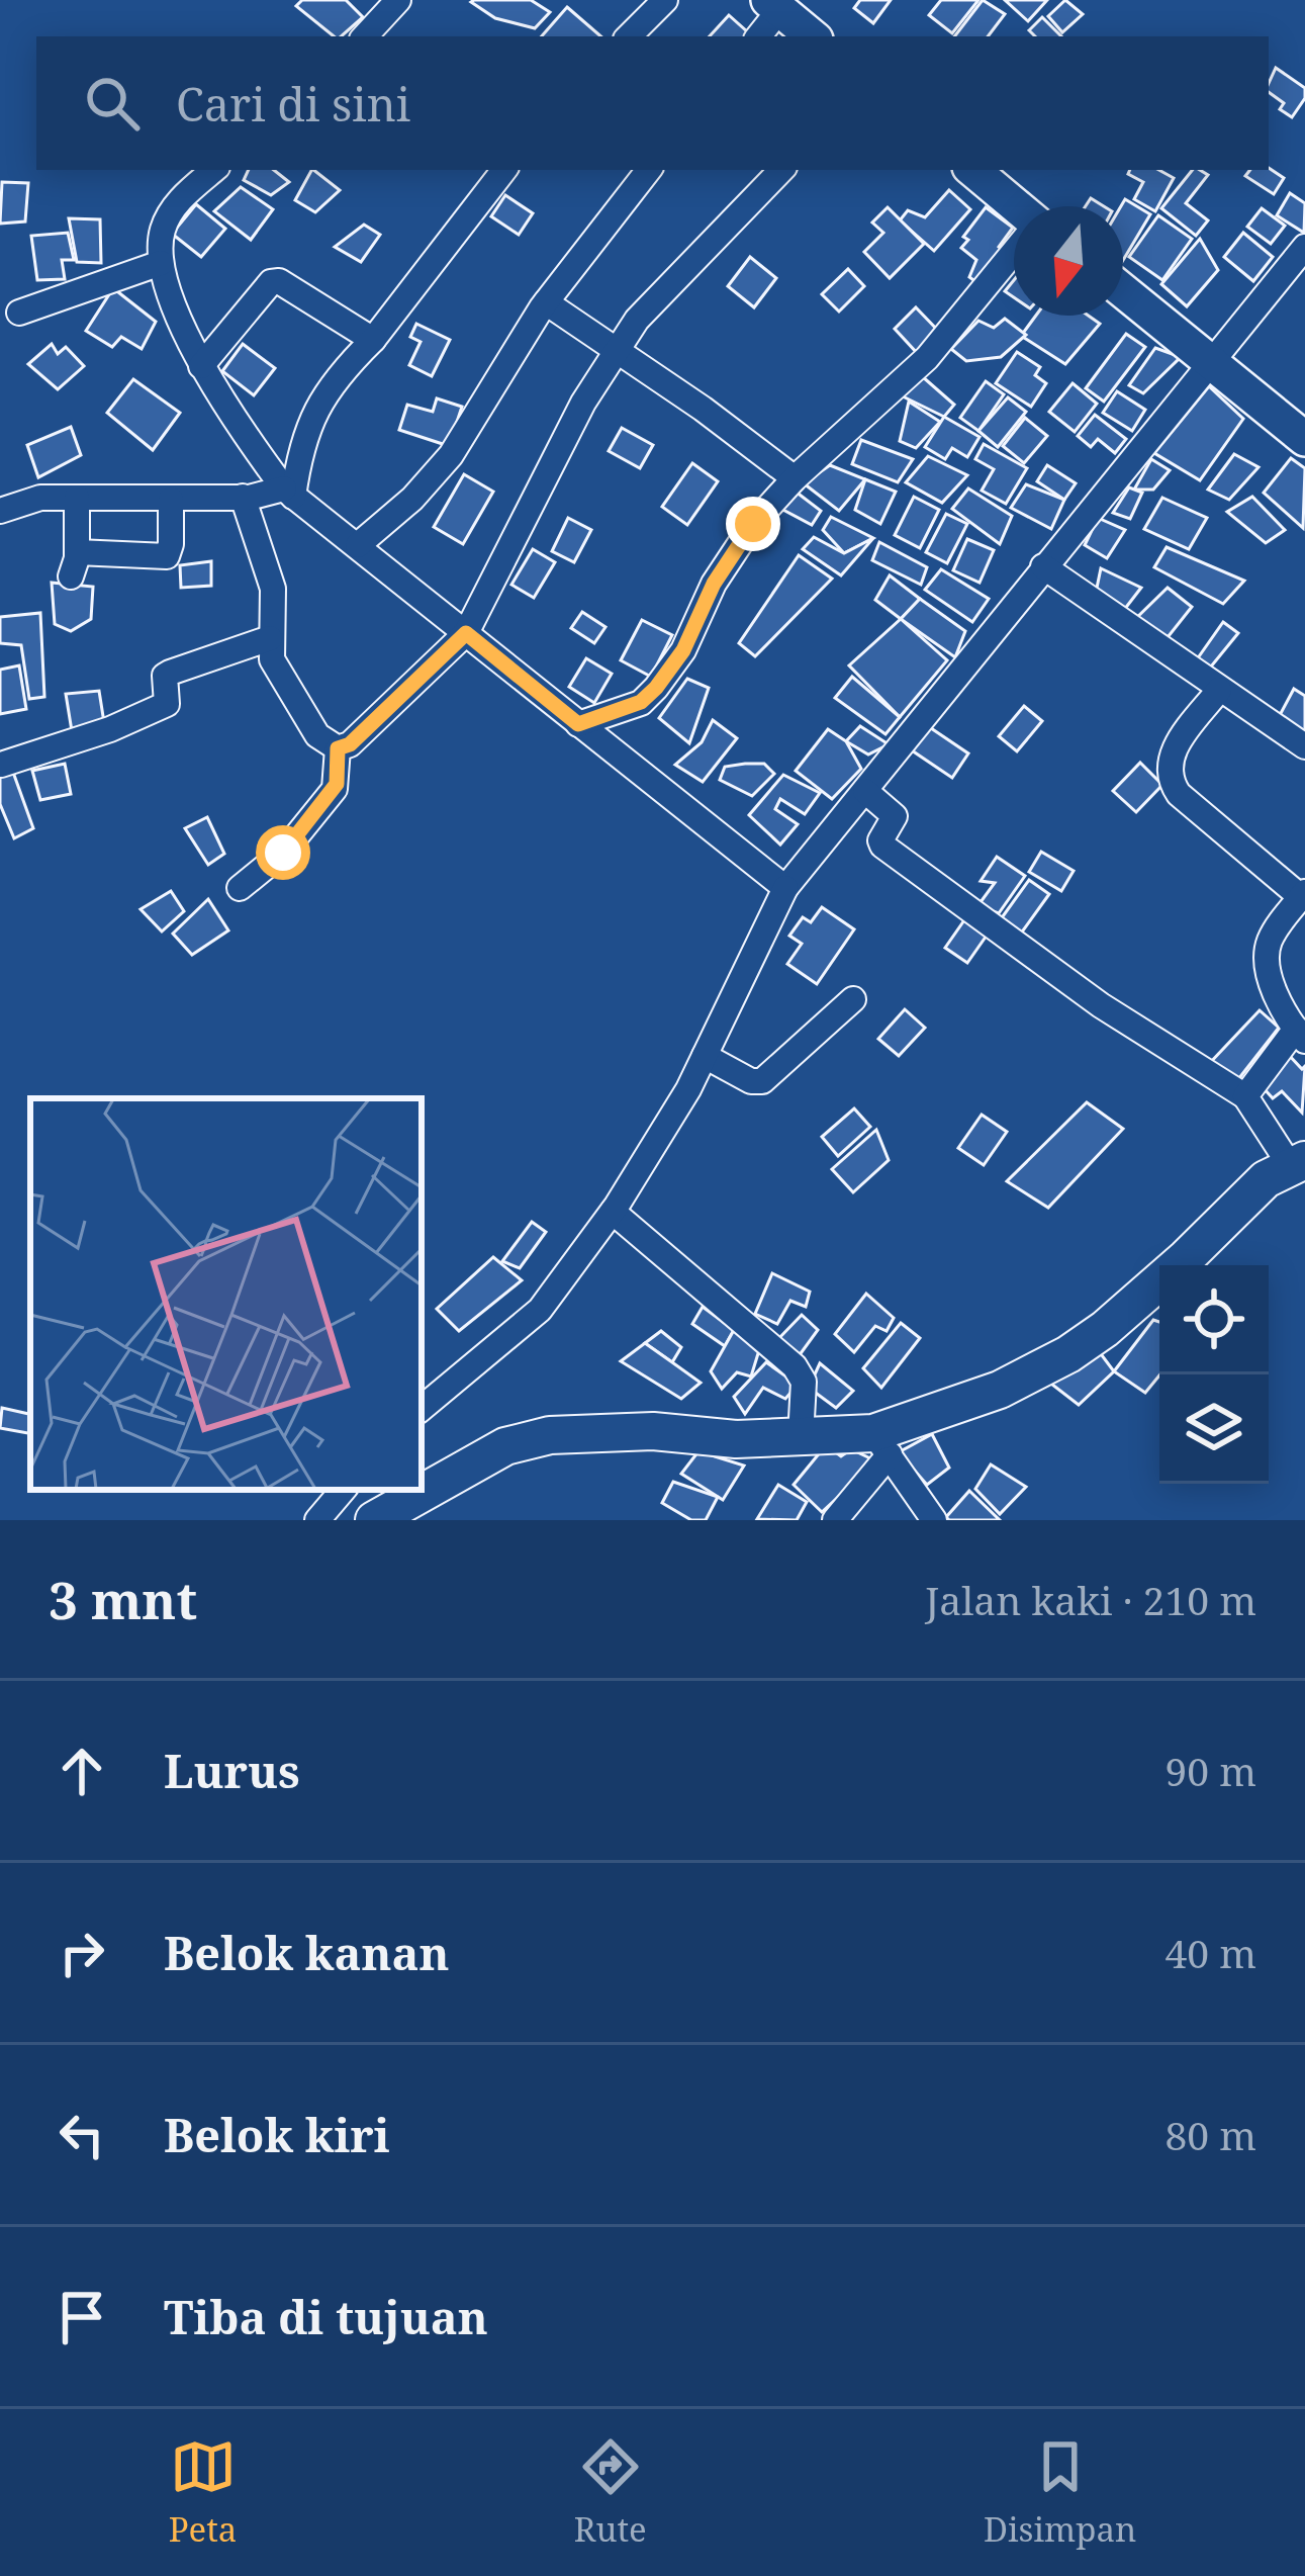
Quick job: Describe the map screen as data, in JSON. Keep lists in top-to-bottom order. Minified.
{"north":"bottom","page":{"search":"Cari di sini","heading":["3 mnt","Jalan kaki · 210 m"],"list":[["Lurus","90 m"],["Belok kanan","40 m"],["Belok kiri","80 m"],"Tiba di tujuan"],"nav":["Peta","Rute","Disimpan"]}}
